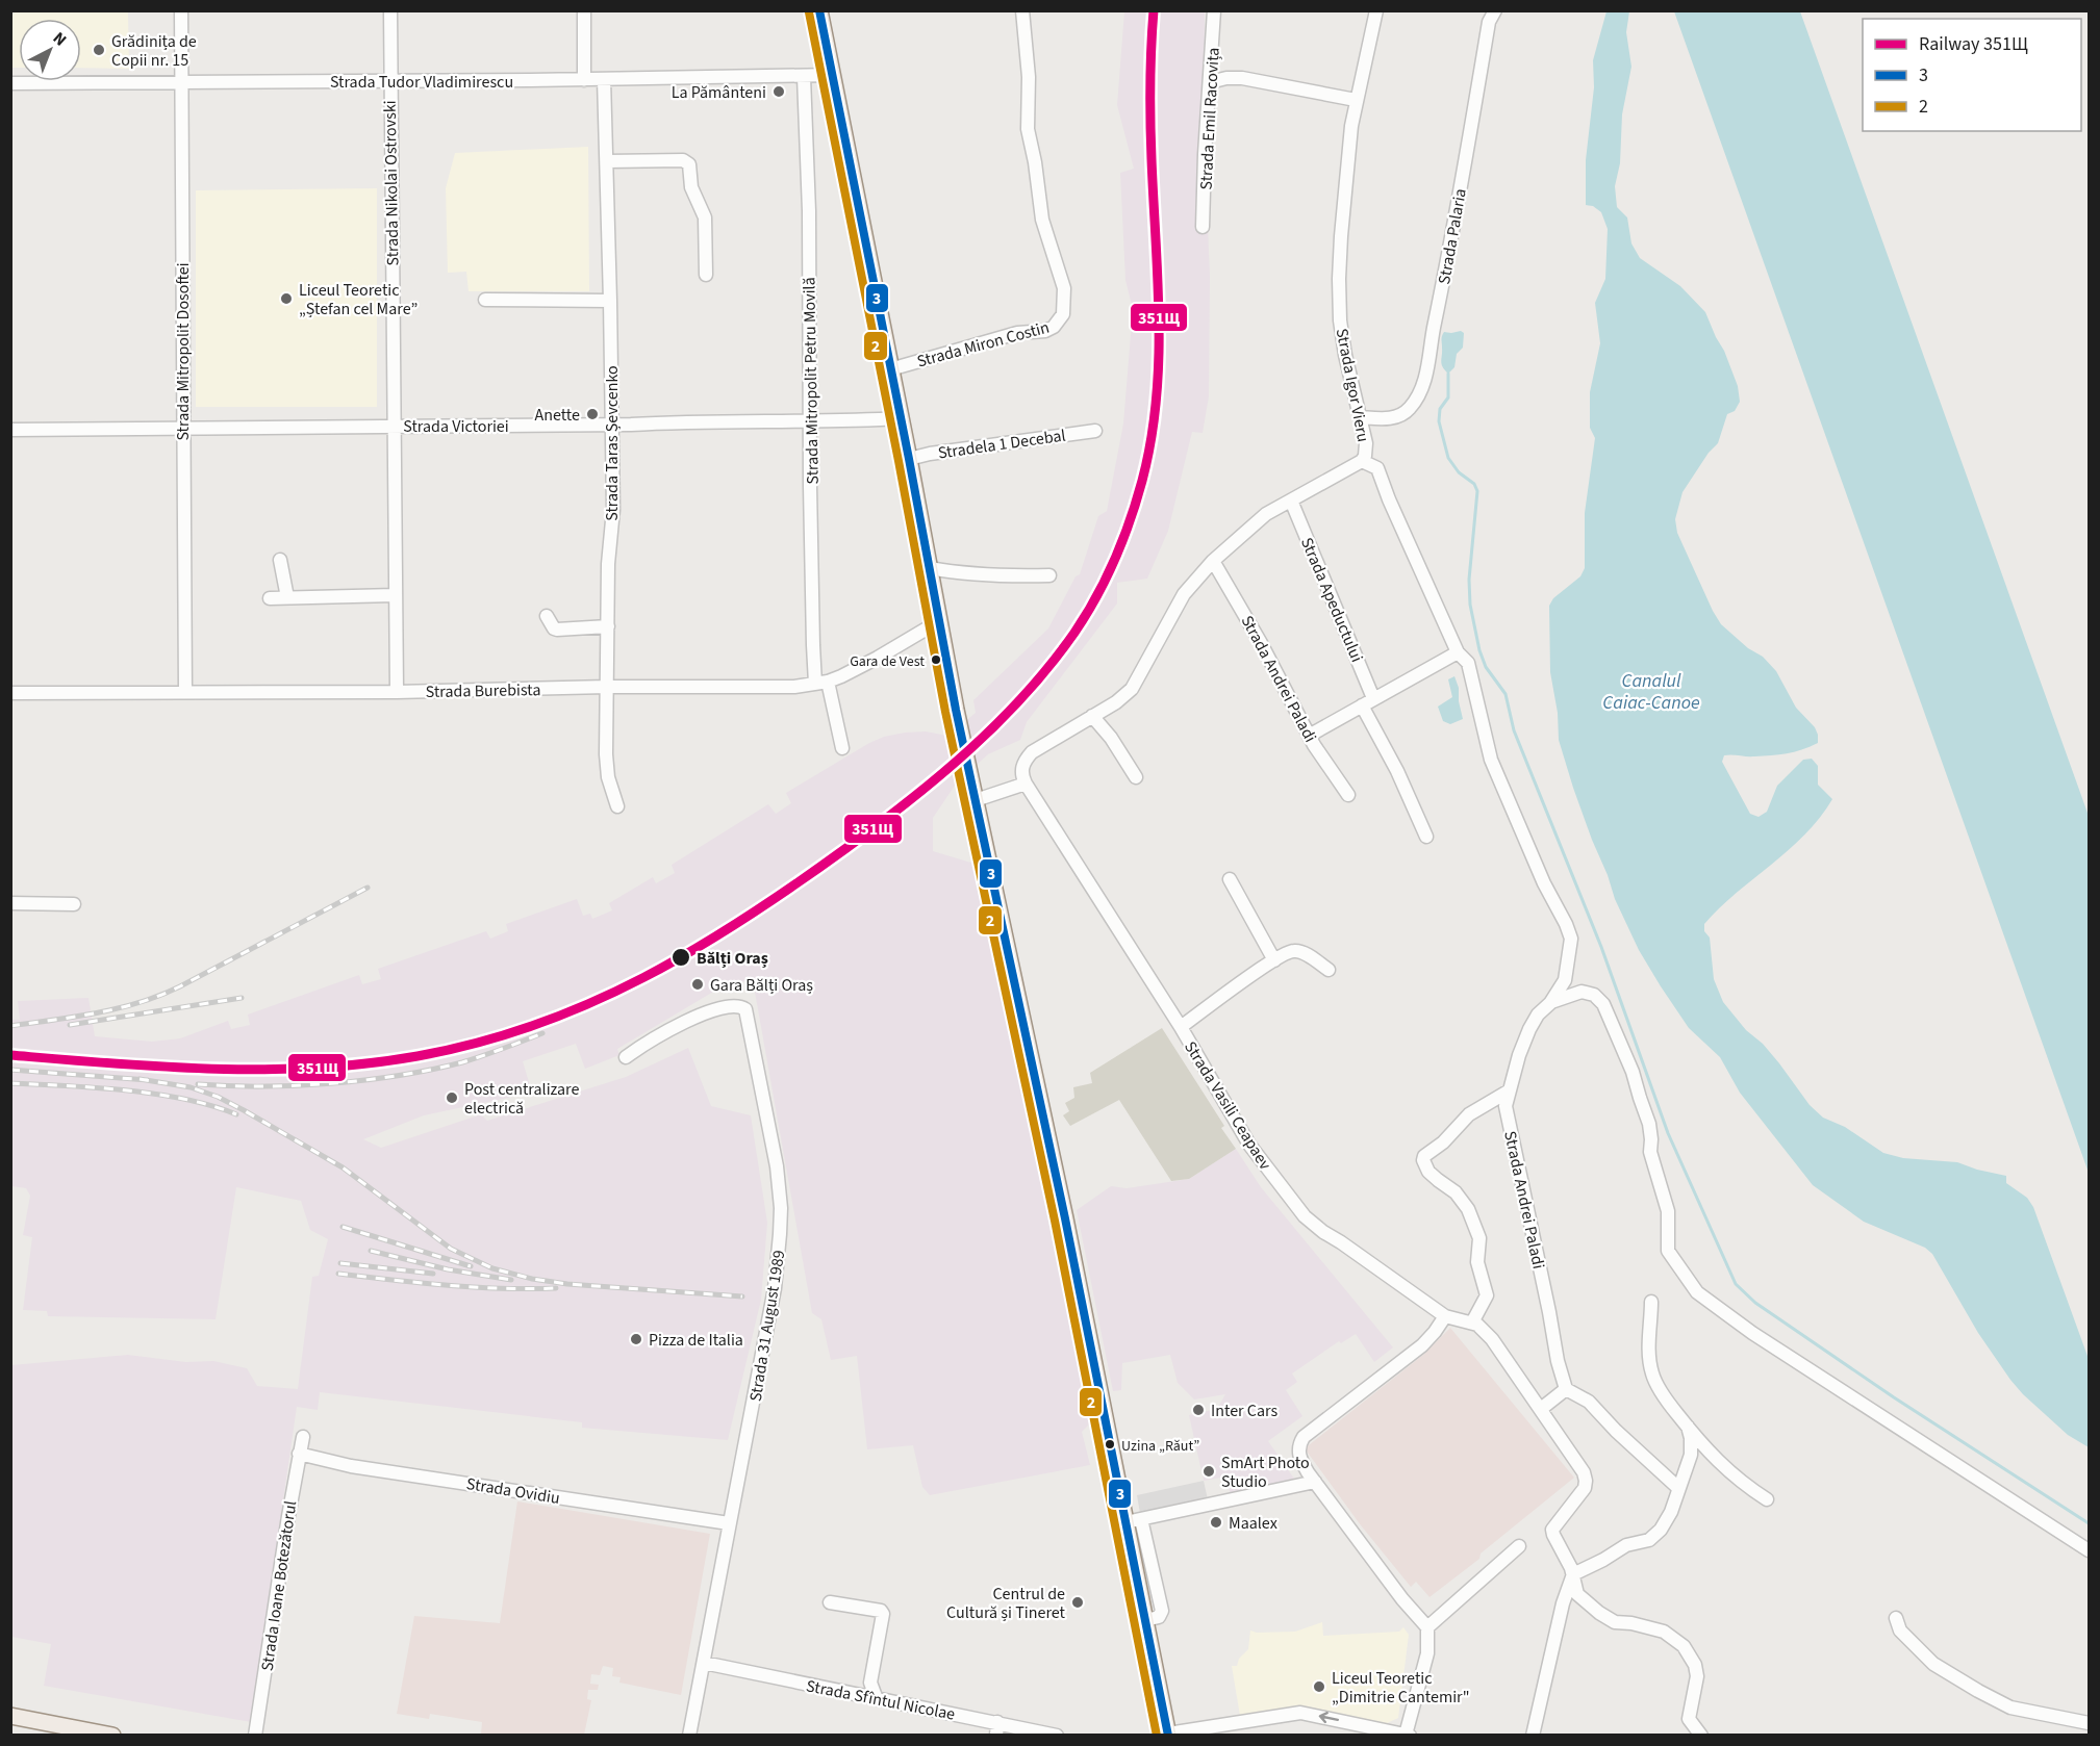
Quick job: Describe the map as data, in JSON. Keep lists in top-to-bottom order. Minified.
{"streets":{"street":["Strada Tudor Vladimirescu","Strada Emil Racovița","Strada Nikolai Ostrovski","Strada Palaria","Strada Miron Costin","Strada Mitropolit Dosoftei","Strada Mitropolit Petru Movilă","Strada Igor Vieru","Strada Victoriei","Strada Taras Șevcenko","Stradela 1 Decebal","Strada Apeductului","Strada Andrei Paladi","Strada Burebista","Strada Vasili Ceapaev","Strada 31 August 1989","Strada Ovidiu","Strada Ioane Botezătorul","Strada Sfîntul Nicolae"]},"crossings":[["Strada Tudor Vladimirescu","Strada Nikolai Ostrovski"],["Strada Tudor Vladimirescu","Strada Mitropolit Dosoftei"],["Strada Tudor Vladimirescu","Strada Mitropolit Petru Movilă"],["Strada Tudor Vladimirescu","Strada Taras Șevcenko"],["Strada Nikolai Ostrovski","Strada Victoriei"],["Strada Nikolai Ostrovski","Strada Burebista"],["Strada Palaria","Strada Igor Vieru"],["Strada Mitropolit Dosoftei","Strada Victoriei"],["Strada Mitropolit Dosoftei","Strada Burebista"],["Strada Mitropolit Petru Movilă","Strada Victoriei"],["Strada Mitropolit Petru Movilă","Strada Burebista"],["Strada Igor Vieru","Strada Apeductului"],["Strada Igor Vieru","Strada Andrei Paladi"],["Strada Igor Vieru","Strada Vasili Ceapaev"],["Strada Victoriei","Strada Taras Șevcenko"],["Strada Taras Șevcenko","Strada Burebista"],["Strada 31 August 1989","Strada Ovidiu"],["Strada 31 August 1989","Strada Sfîntul Nicolae"],["Strada Ovidiu","Strada Ioane Botezătorul"]],"water":["Canalul Caiac-Canoe"],"places":["Grădinița de Copii nr. 15","La Pământeni","Liceul Teoretic „Ștefan cel Mare”","Anette","Gara de Vest","Bălți Oraș","Gara Bălți Oraș","Post centralizare electrică","Pizza de Italia","Inter Cars","Uzina „Răut”","SmArt Photo Studio","Maalex","Centrul de Cultură și Tineret","Liceul Teoretic „Dimitrie Cantemir\""],"lines":["rail line 351Щ","transit line 3","transit line 2"],"legend":["Railway 351Щ","3","2"],"north":"top right"}
